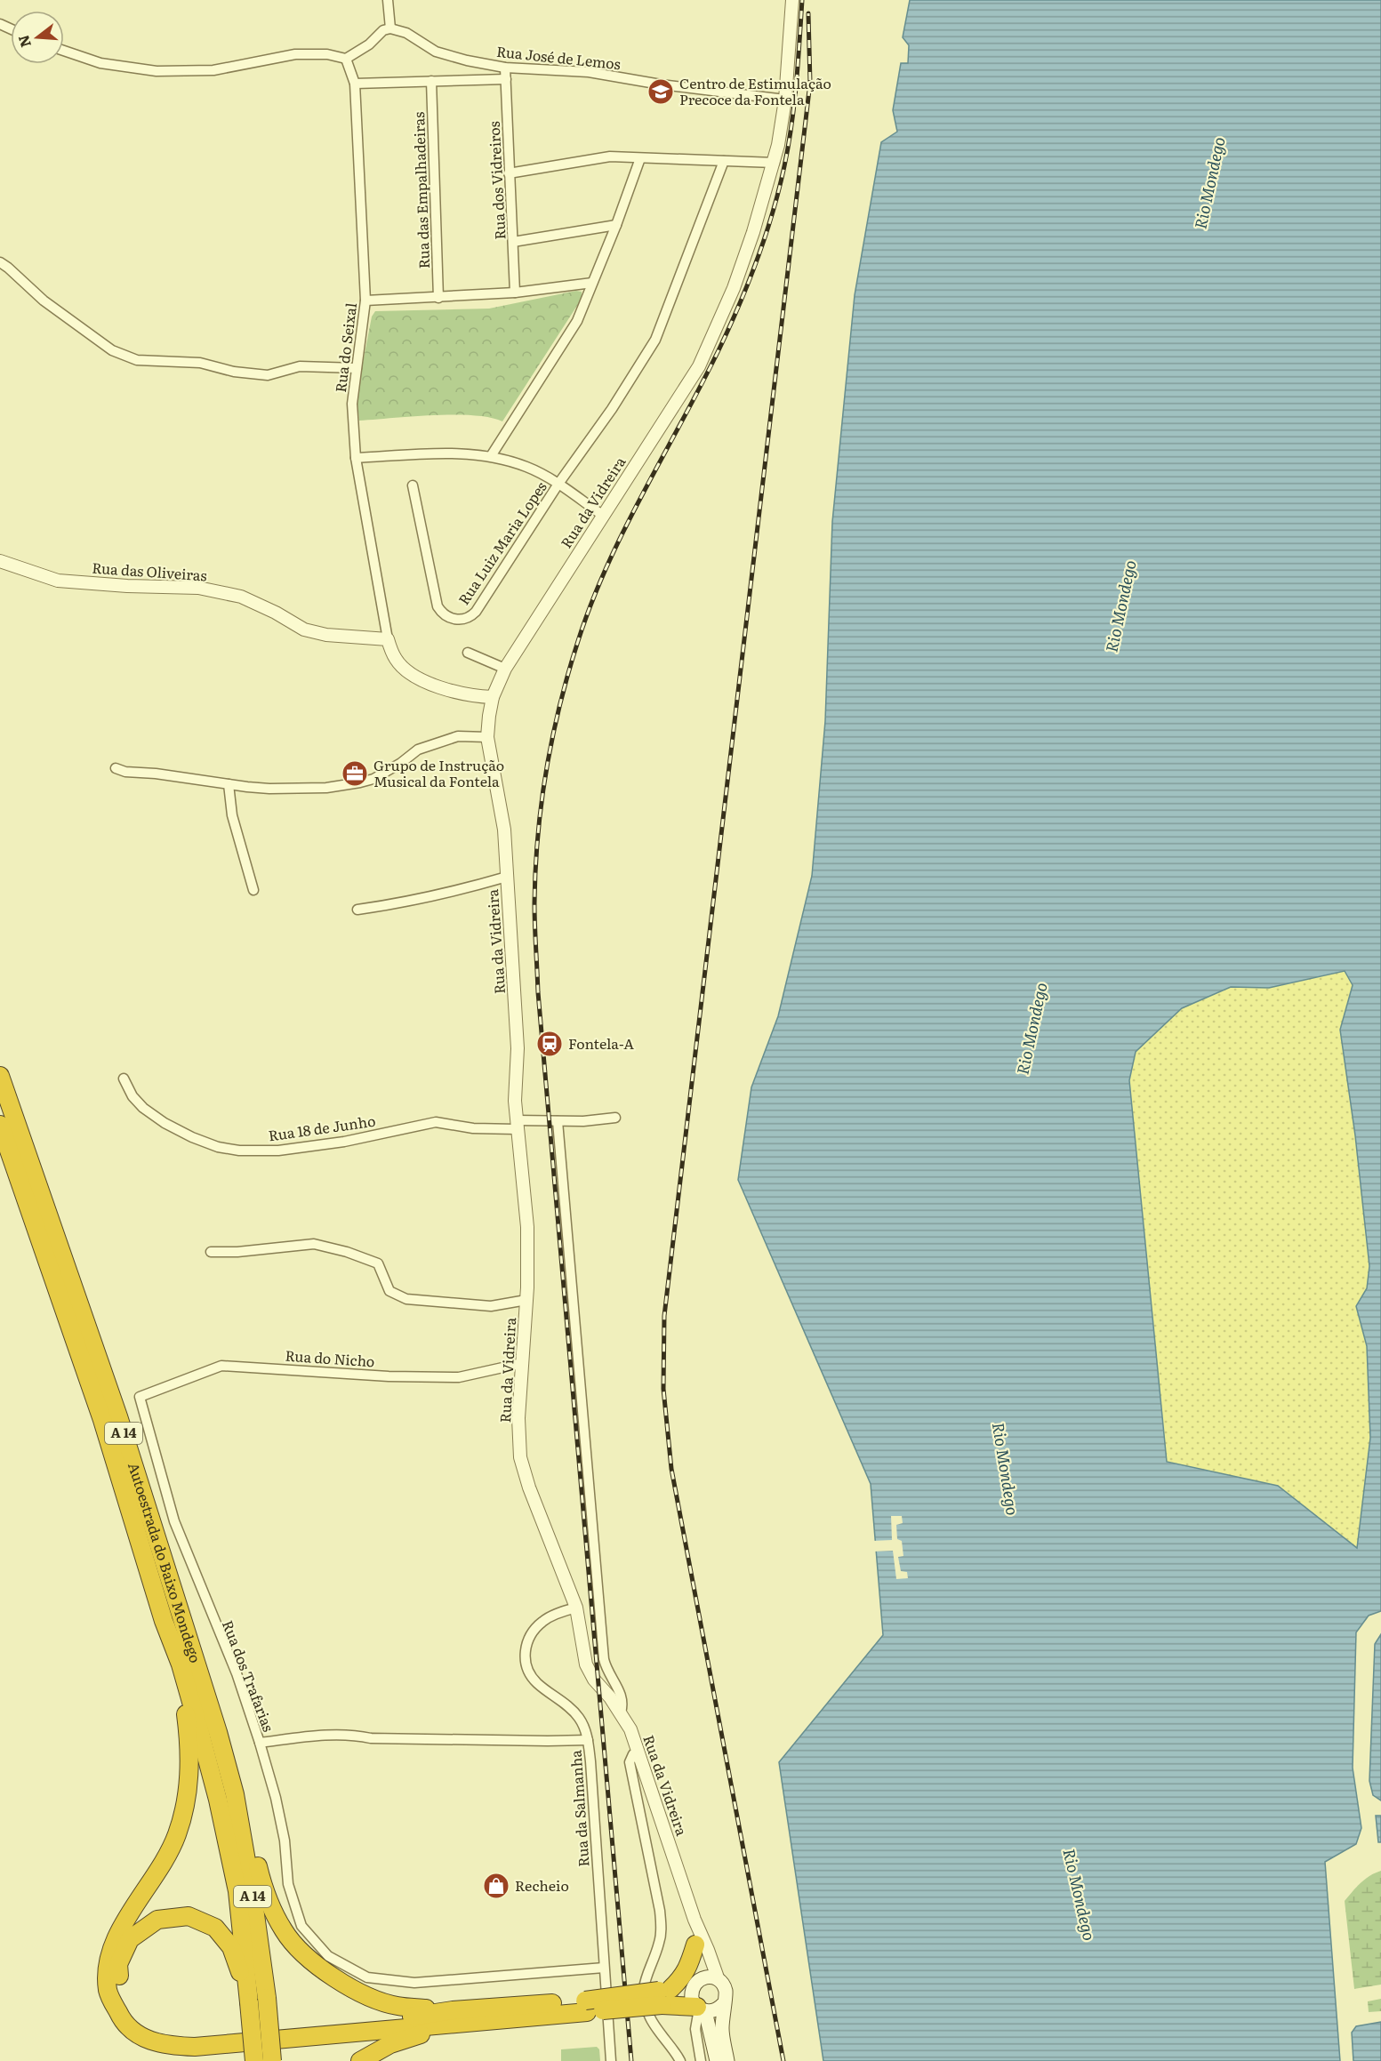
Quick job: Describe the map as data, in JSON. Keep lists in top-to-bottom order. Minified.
{"streets":{"highway":["A 14","Autoestrada do Baixo Mondego"],"street":["Rua José de Lemos","Rua dos Vidreiros","Rua das Empalhadeiras","Rua do Seixal","Rua da Vidreira","Rua Luiz Maria Lopes","Rua das Oliveiras","Rua 18 de Junho","Rua do Nicho","Rua dos Trafarias","Rua da Salmanha"]},"crossings":[["Rua José de Lemos","Rua dos Vidreiros"],["Rua José de Lemos","Rua da Vidreira"],["Rua do Seixal","Rua das Oliveiras"],["Rua da Vidreira","Rua 18 de Junho"],["Rua da Vidreira","Rua do Nicho"],["Rua da Vidreira","Rua da Salmanha"],["Rua do Nicho","Rua dos Trafarias"],["Rua dos Trafarias","Rua da Salmanha"]],"water":["Rio Mondego"],"places":{"school or university":["Centro de Estimulação Precoce da Fontela"],"office":["Grupo de Instrução Musical da Fontela"],"station":["Fontela-A"],"shop":["Recheio"]},"north":"left"}
